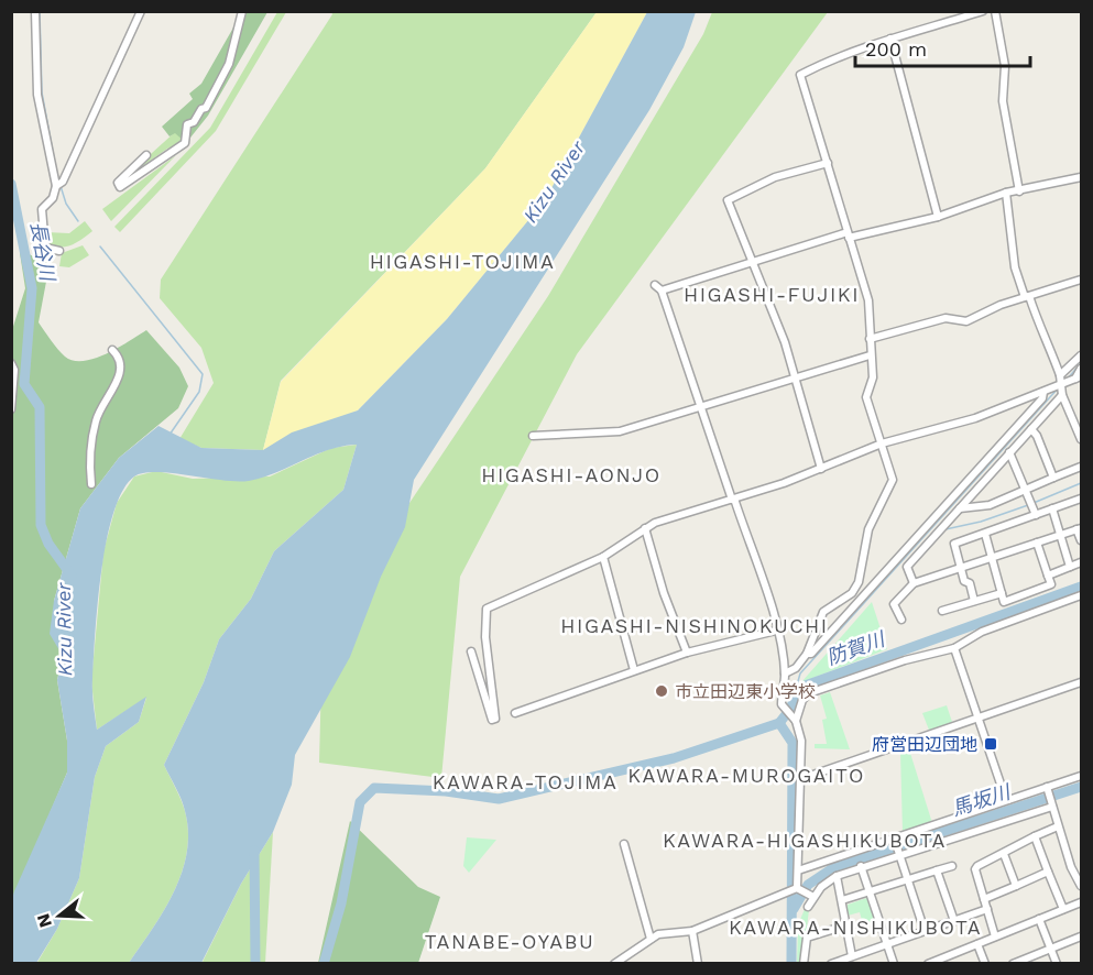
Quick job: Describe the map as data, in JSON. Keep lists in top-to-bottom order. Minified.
{"districts":["HIGASHI-TOJIMA","HIGASHI-FUJIKI","HIGASHI-AONJO","HIGASHI-NISHINOKUCHI","KAWARA-MUROGAITO","KAWARA-TOJIMA","KAWARA-HIGASHIKUBOTA","KAWARA-NISHIKUBOTA","TANABE-OYABU"],"water":["Kizu River","長谷川","防賀川","馬坂川"],"places":{"other":["市立田辺東小学校"],"transit":["府営田辺団地"]},"scale_bar":"200 m","north":"left"}
